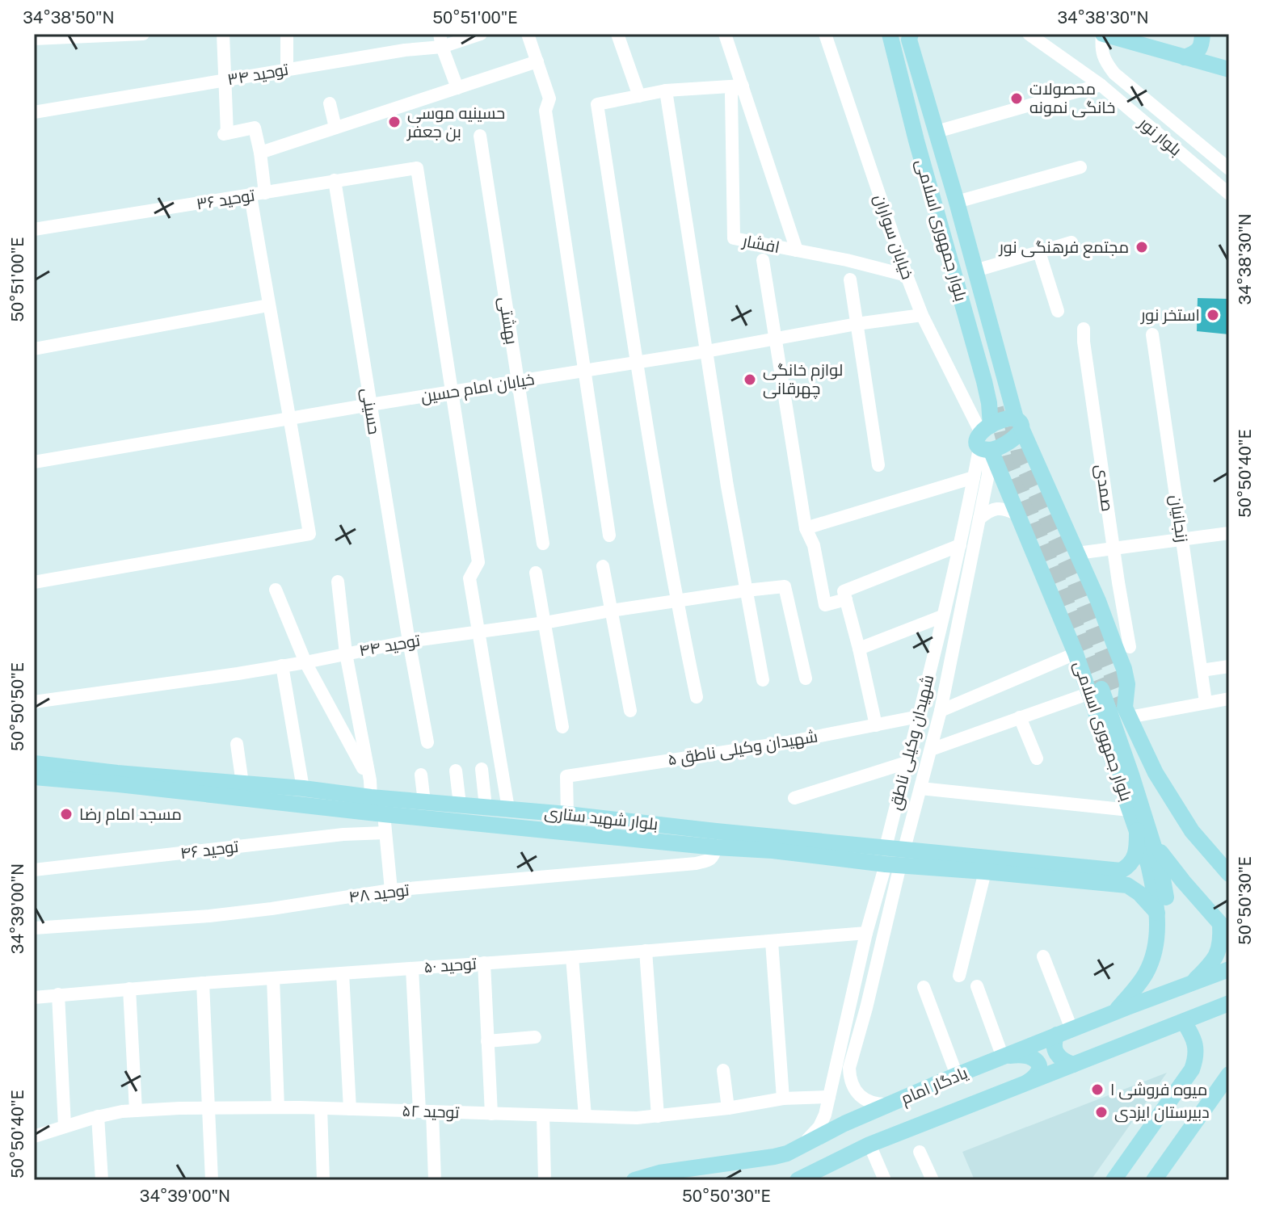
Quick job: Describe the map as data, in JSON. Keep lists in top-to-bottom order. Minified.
{"streets":{"main road":["بلوار جمهوری اسلامی","بلوار شهید ستاری","یادگار امام"],"street":["توحید ۳۴","بلوار نور","توحید ۳۶","خیابان سواران","افشار","بهشتی","خیابان امام حسین","حسینی","صمدی","زنجانیان","توحید ۴۴","شهیدان وکیلی ناطق","شهیدان وکیلی ناطق ۵","توحید ۴۶","توحید ۴۸","توحید ۵۰","توحید ۵۲"]},"crossings":[["توحید ۳۶","خیابان امام حسین"],["توحید ۳۶","حسینی"],["بلوار جمهوری اسلامی","خیابان سواران"],["بلوار جمهوری اسلامی","شهیدان وکیلی ناطق"],["بلوار جمهوری اسلامی","یادگار امام"],["خیابان سواران","افشار"],["خیابان سواران","خیابان امام حسین"],["خیابان سواران","شهیدان وکیلی ناطق"],["بهشتی","خیابان امام حسین"],["خیابان امام حسین","حسینی"],["حسینی","توحید ۴۴"],["شهیدان وکیلی ناطق","شهیدان وکیلی ناطق ۵"],["شهیدان وکیلی ناطق","بلوار شهید ستاری"],["شهیدان وکیلی ناطق","توحید ۵۰"],["شهیدان وکیلی ناطق","یادگار امام"],["شهیدان وکیلی ناطق","توحید ۵۲"],["شهیدان وکیلی ناطق ۵","بلوار شهید ستاری"],["بلوار شهید ستاری","توحید ۴۸"]],"places":["محصولات خانگی نمونه","حسینیه موسی بن جعفر","مجتمع فرهنگی نور","استخر نور","لوازم خانگی چهرقانی","مسجد امام رضا","میوه فروشی ا","دبیرستان ایزدی"],"coordinates":["34°38'50\"N","50°51'00\"E","34°38'30\"N","50°50'40\"E","50°50'50\"E","50°50'30\"E","34°39'00\"N"]}
